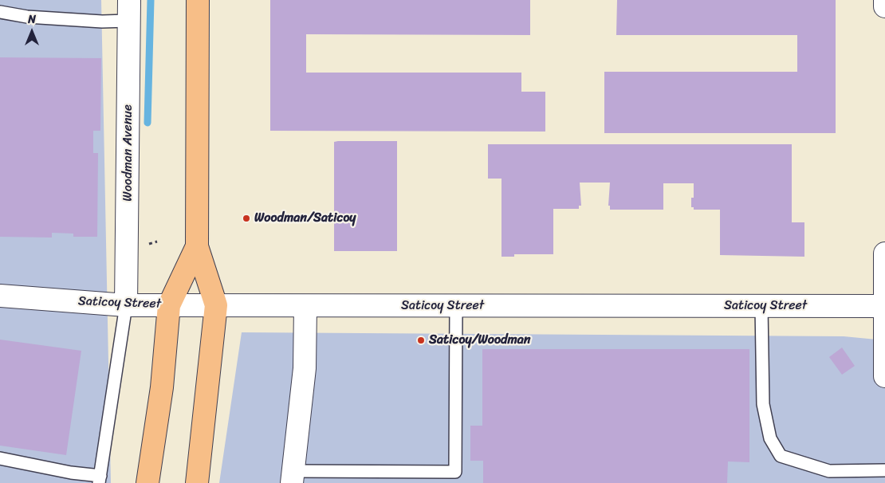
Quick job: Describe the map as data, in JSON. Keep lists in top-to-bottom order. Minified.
{"streets":{"street":["Woodman Avenue","Saticoy Street"]},"crossings":[["Woodman Avenue","Saticoy Street"]],"places":["Woodman/Saticoy","Saticoy/Woodman"],"north":"top"}
